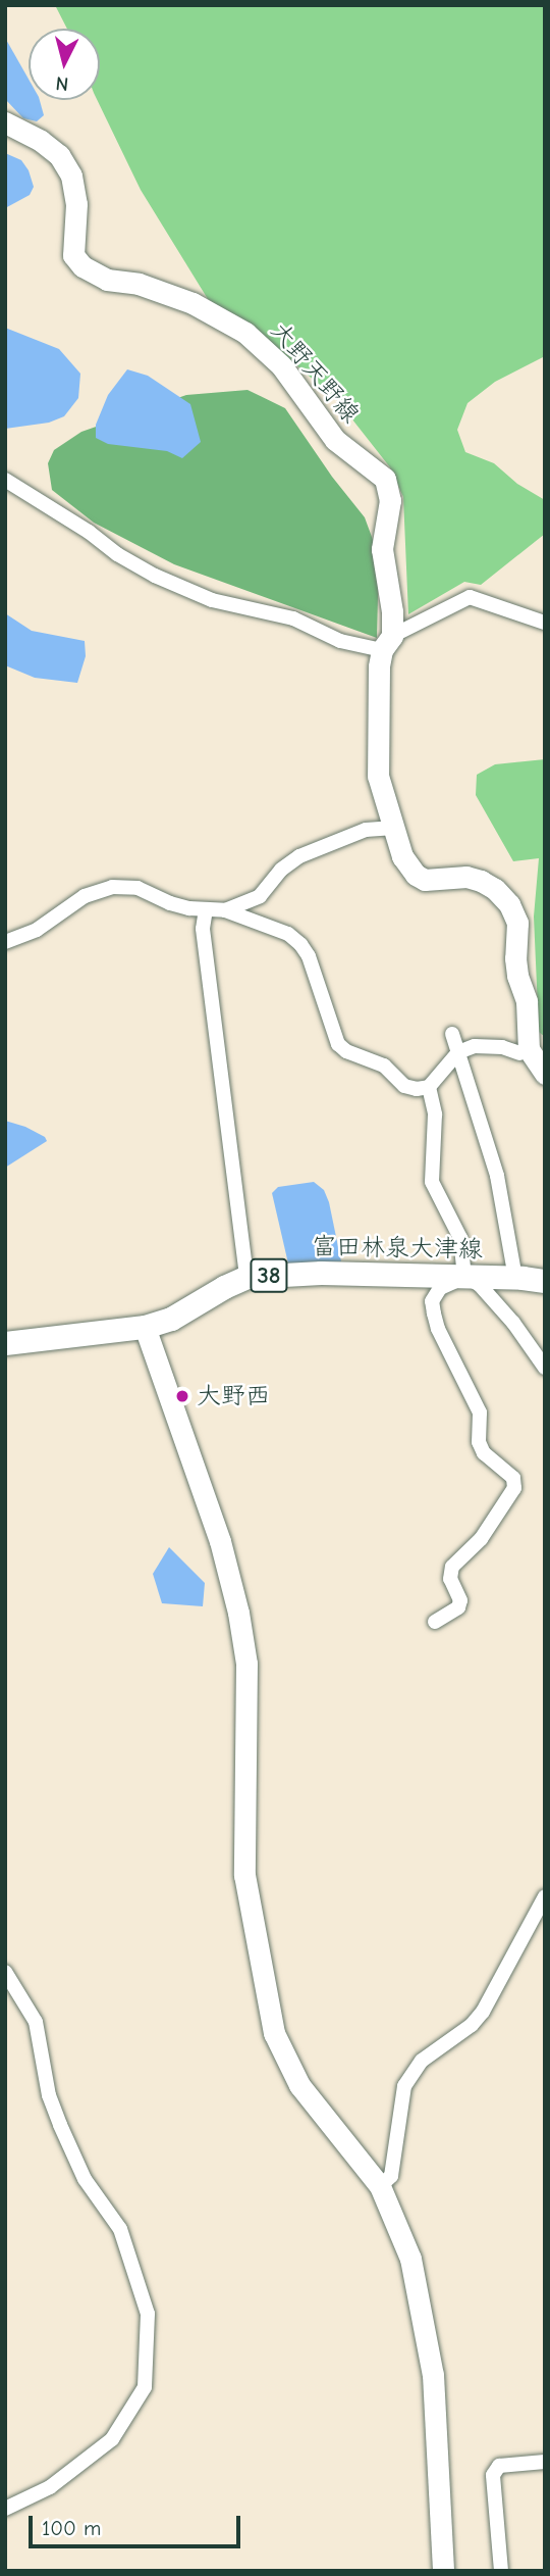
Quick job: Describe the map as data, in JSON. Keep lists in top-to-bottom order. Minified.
{"streets":{"main road":["富田林泉大津線","38"],"street":["大野天野線"]},"places":["大野西"],"scale_bar":"100 m","north":"bottom"}
